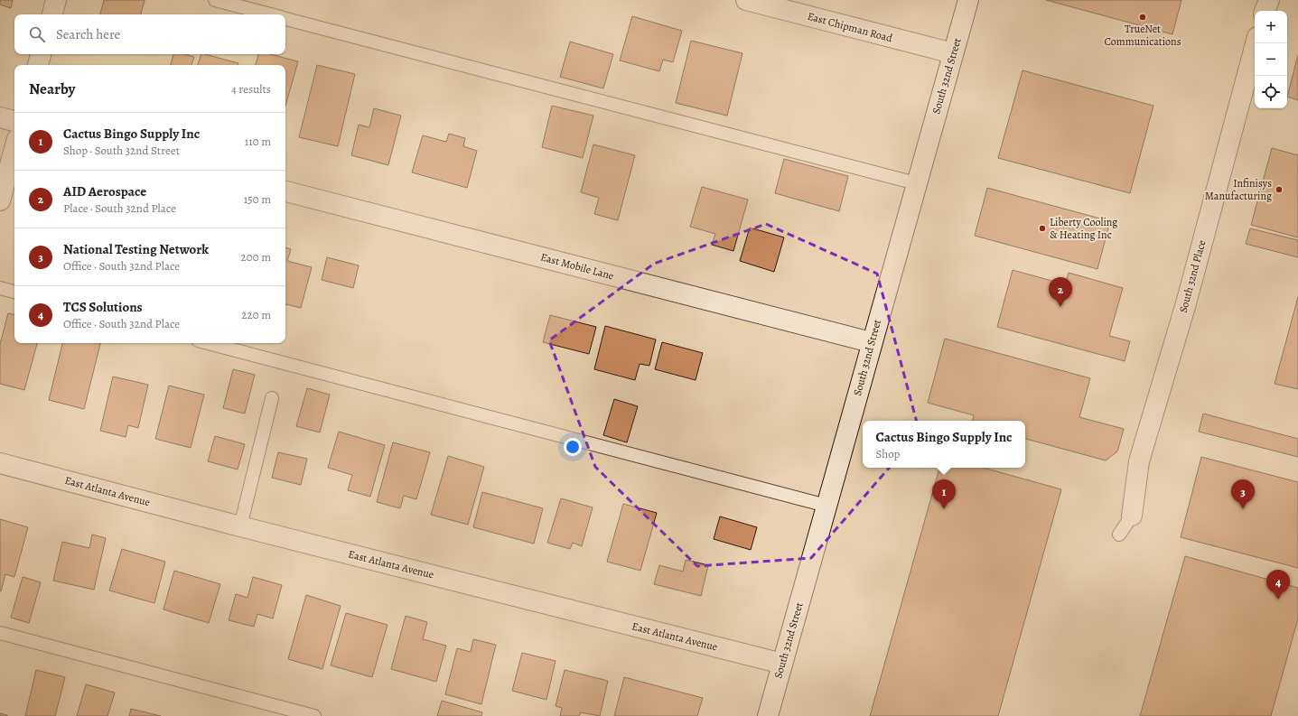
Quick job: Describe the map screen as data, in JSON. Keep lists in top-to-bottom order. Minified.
{"streets":{"street":["East Chipman Road","South 32nd Street","East Mobile Lane","South 32nd Place","East Atlanta Avenue"]},"crossings":[["East Chipman Road","South 32nd Street"],["South 32nd Street","East Mobile Lane"],["South 32nd Street","East Atlanta Avenue"]],"places":["TrueNet Communications","Infinisys Manufacturing","Liberty Cooling & Heating Inc"],"page":{"map_buttons":["+","−"],"search":"Search here","heading":["Nearby","4 results"],"list":[{"mark":"1","name":"Cactus Bingo Supply Inc","note":"Shop · South 32nd Street","value":"110 m"},{"mark":"2","name":"AID Aerospace","note":"Place · South 32nd Place","value":"150 m"},{"mark":"3","name":"National Testing Network","note":"Office · South 32nd Place","value":"200 m"},{"mark":"4","name":"TCS Solutions","note":"Office · South 32nd Place","value":"220 m"}],"pins":["2","1","3","4"],"popup":["Cactus Bingo Supply Inc","Shop"]}}
